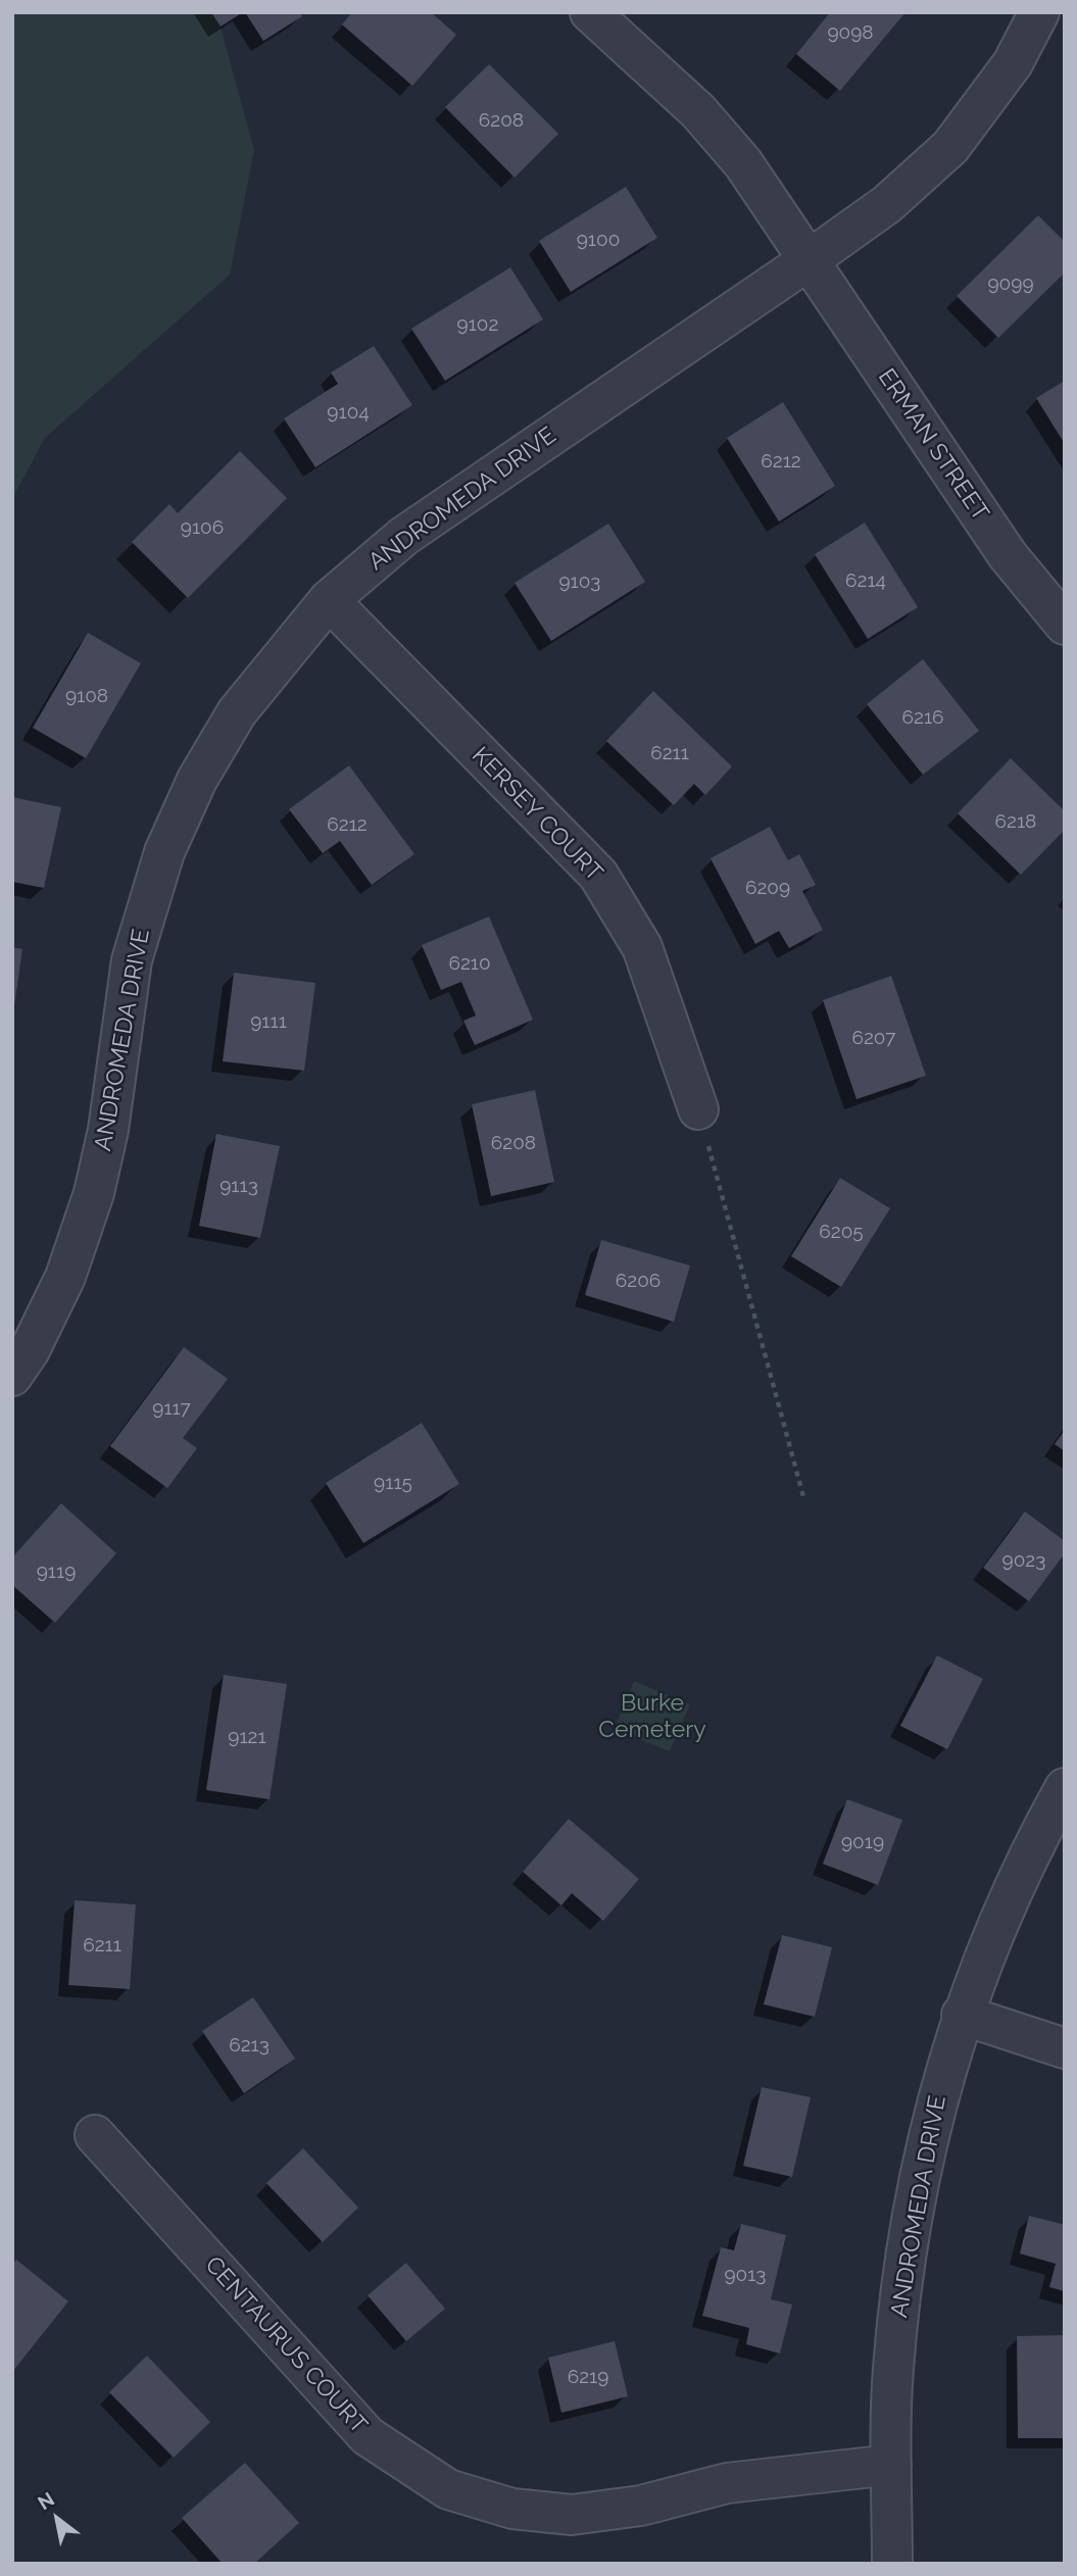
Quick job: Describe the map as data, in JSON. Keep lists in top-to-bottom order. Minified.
{"streets":{"street":["ERMAN STREET","ANDROMEDA DRIVE","KERSEY COURT","CENTAURUS COURT"]},"crossings":[["ERMAN STREET","ANDROMEDA DRIVE"],["ANDROMEDA DRIVE","KERSEY COURT"],["ANDROMEDA DRIVE","CENTAURUS COURT"]],"parks":["Burke Cemetery"],"house_numbers":["9098","6208","9100","9099","9102","9104","6212","9106","6214","9103","9108","6216","6211","6218","6212","6209","6210","9111","6207","6208","9113","6205","6206","9117","9115","9023","9119","9121","9019","6211","6213","9013","6219"],"north":"top left"}
